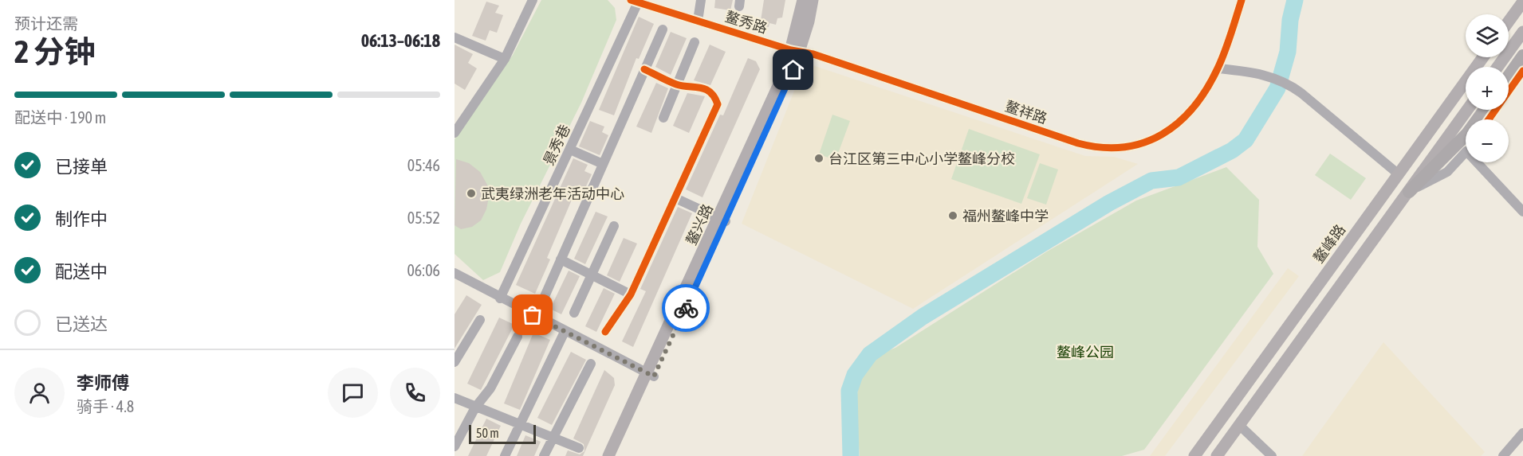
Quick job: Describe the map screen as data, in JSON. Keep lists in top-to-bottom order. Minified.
{"streets":{"main road":["鳌兴路","鳌峰路"],"street":["鳌秀路","鳌祥路","景秀巷"]},"crossings":[["鳌秀路","鳌祥路"],["鳌秀路","景秀巷"],["鳌秀路","鳌兴路"],["鳌祥路","鳌兴路"]],"parks":["鳌峰公园"],"places":["台江区第三中心小学鳌峰分校","武夷绿洲老年活动中心","福州鳌峰中学"],"scale_bar":"50 m","page":{"heading":["2 分钟","预计还需","06:13–06:18"],"panel":["李师傅","骑手 · 4.8"],"map_buttons":["+","−"],"bar":"配送中 · 190 m","list":[["已接单","05:46"],["制作中","05:52"],["配送中","06:06"],"已送达"],"scale":"50 m"}}
